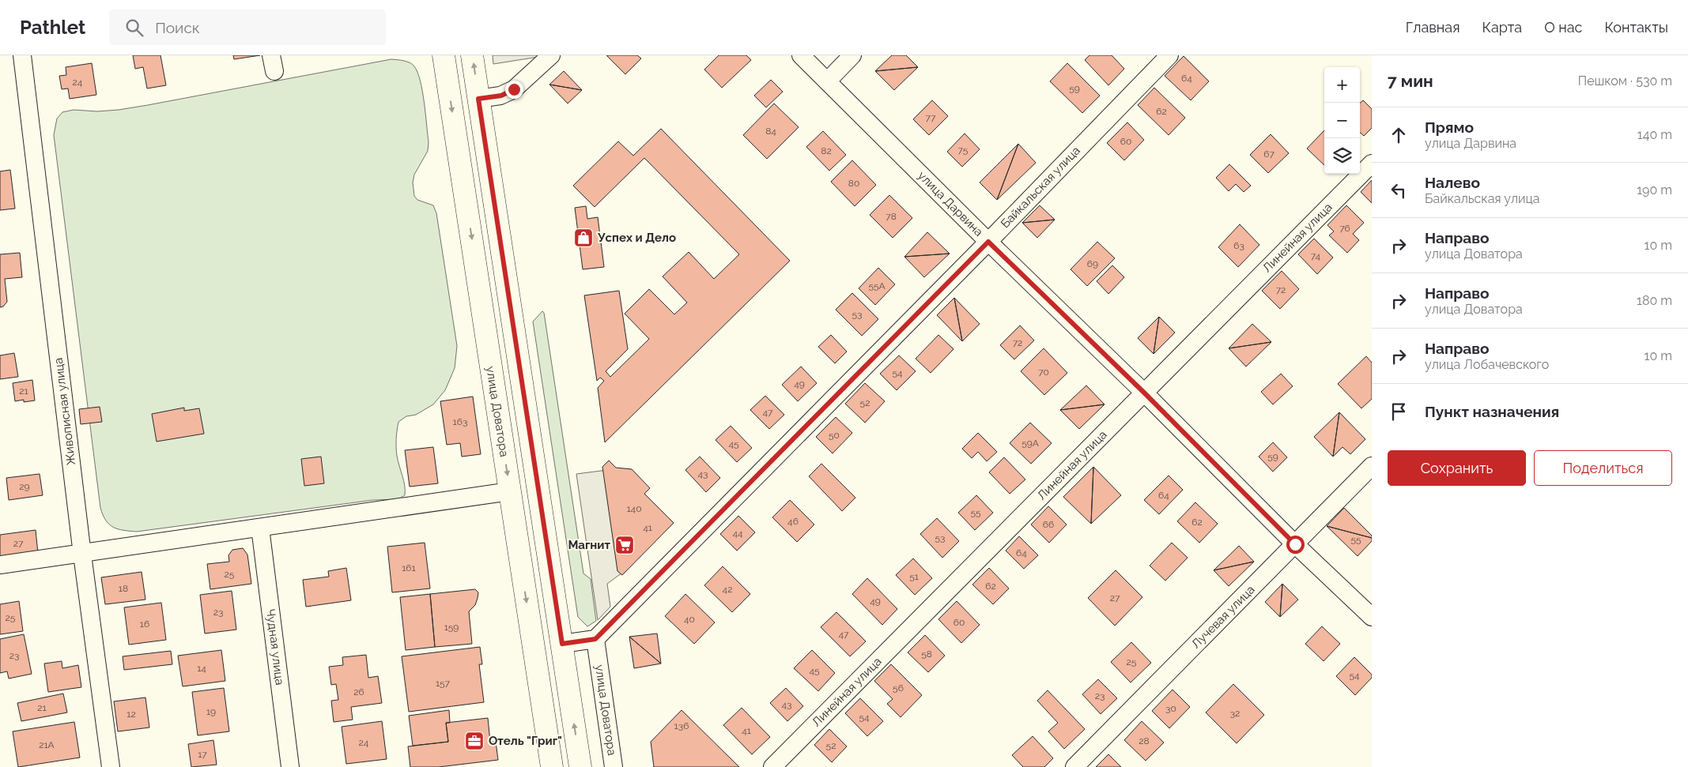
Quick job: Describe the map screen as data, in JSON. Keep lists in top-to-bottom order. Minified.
{"streets":{"main road":["улица Доватора"],"street":["Байкальская улица","улица Дарвина","Линейная улица","Живописная улица","Лучевая улица","Чудная улица"]},"crossings":[["Байкальская улица","улица Дарвина"],["Байкальская улица","улица Доватора"],["улица Дарвина","Линейная улица"],["улица Дарвина","Лучевая улица"]],"places":{"shop":["Успех и Дело"],"supermarket":["Магнит"],"office":["Отель \"Григ\""]},"house_numbers":["64","24","59","62","77","84","60","75","82","67","80","78","76","63","74","69","55А","72","53","72","70","54","49","21","52","47","163","50","59А","45","59","43","29","64","140","55","46","62","66","41","44","53","55","27","64","161","25","51","62","18","42","27","49","23","25","40","60","16","159","47","58","23","25","14","45","54","157","56","26","23","43","21","30","19","32","12","54","136","41","28","24","21А","52","17"],"page":{"header":"Pathlet","search":"Поиск","nav":["Главная","Карта","О нас","Контакты"],"heading":["7 мин","Пешком · 530 m"],"map_buttons":["+","−"],"list":[["Прямо","улица Дарвина","140 m"],["Налево","Байкальская улица","190 m"],["Направо","улица Доватора","10 m"],["Направо","улица Доватора","180 m"],["Направо","улица Лобачевского","10 m"],"Пункт назначения"],"buttons":["Сохранить","Поделиться"]}}
